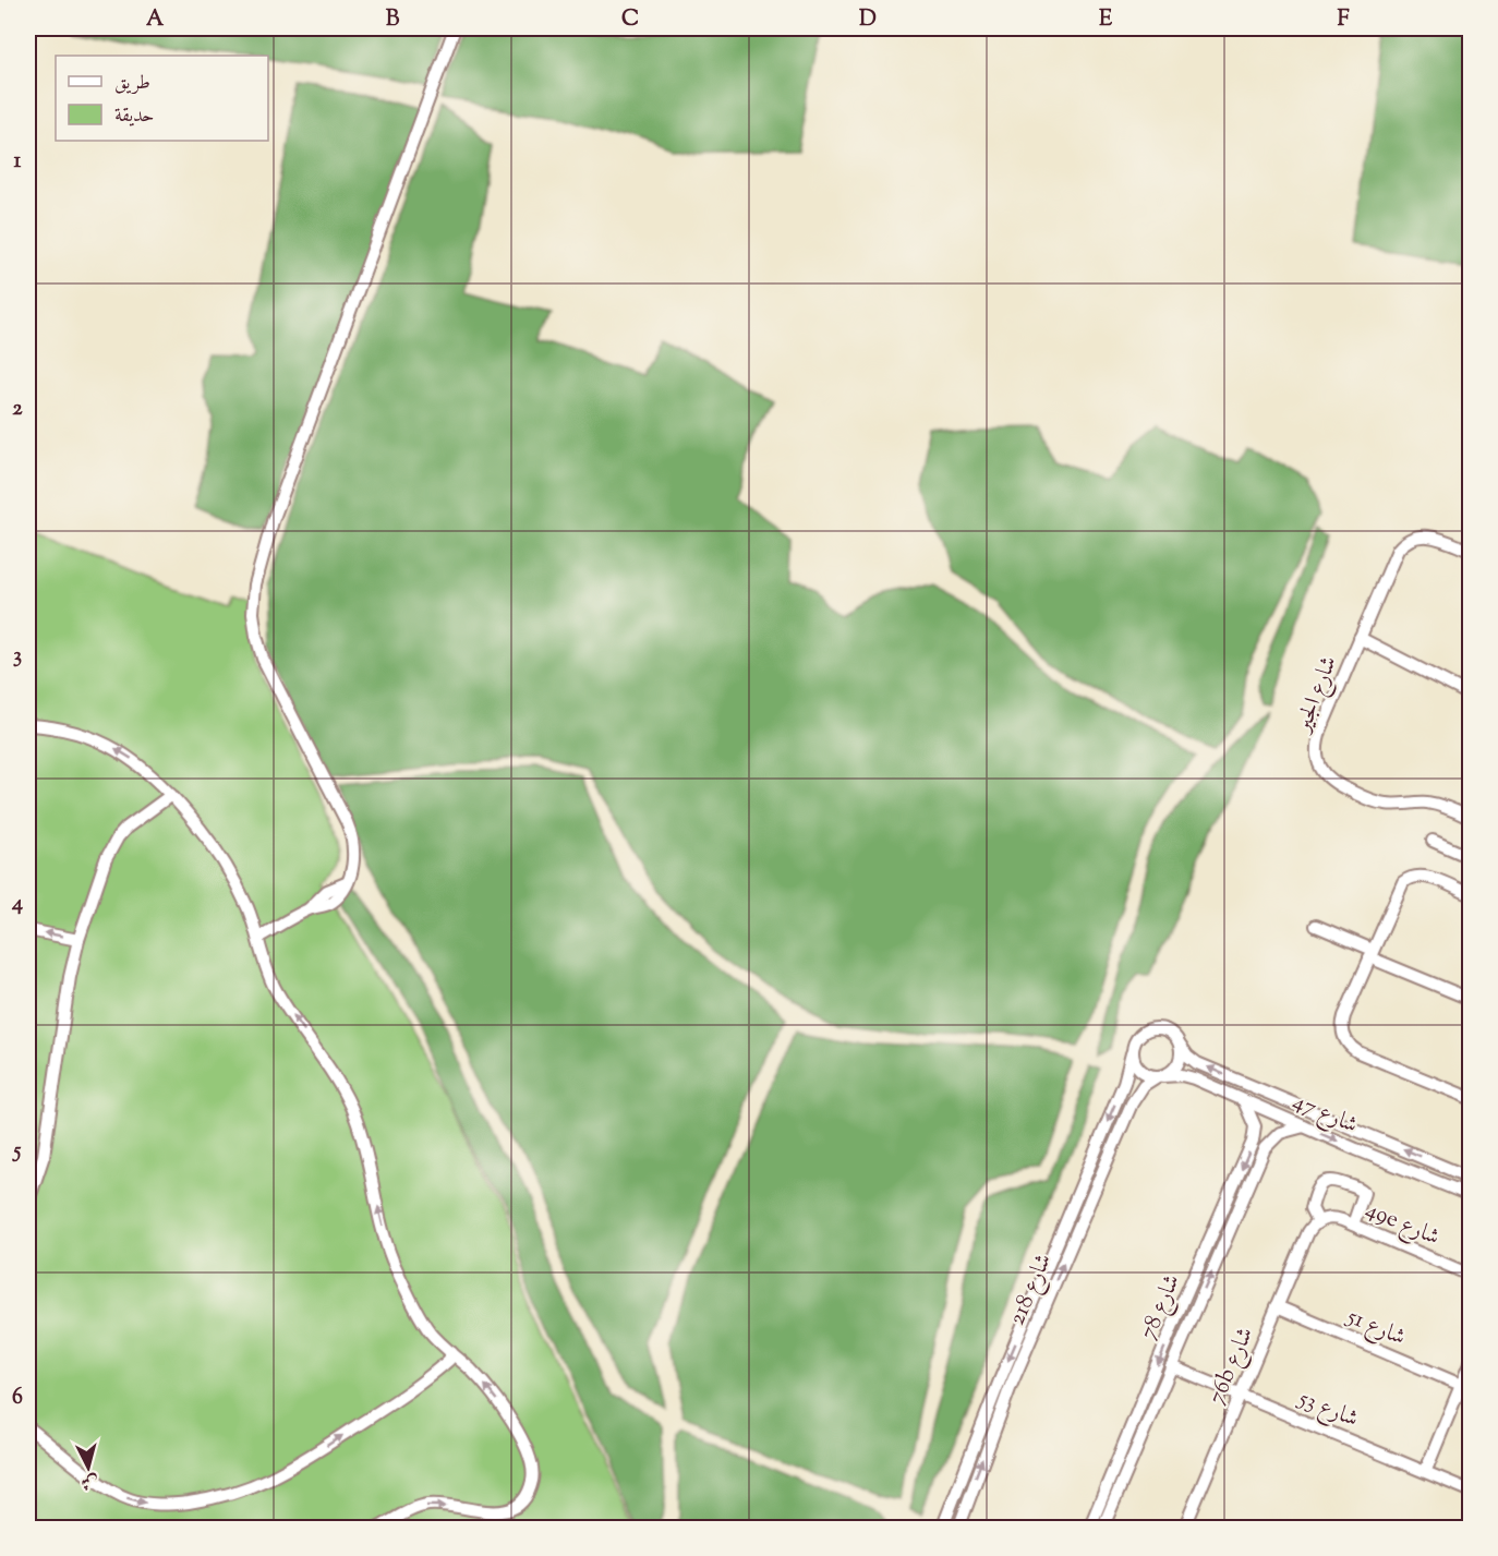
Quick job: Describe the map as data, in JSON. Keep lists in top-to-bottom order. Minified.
{"streets":{"street":["شارع الجير","شارع 47","49e شارع","شارع 218","شارع 78","شارع 51","76b شارع","شارع 53"]},"crossings":[["شارع 47","شارع 218"],["شارع 47","شارع 78"],["49e شارع","76b شارع"],["شارع 78","شارع 53"],["شارع 51","76b شارع"],["76b شارع","شارع 53"]],"legend":["طريق","حديقة"],"north":"bottom","grid":{"columns":["A","B","C","D","E","F"],"rows":["1","2","3","4","5","6"]}}
